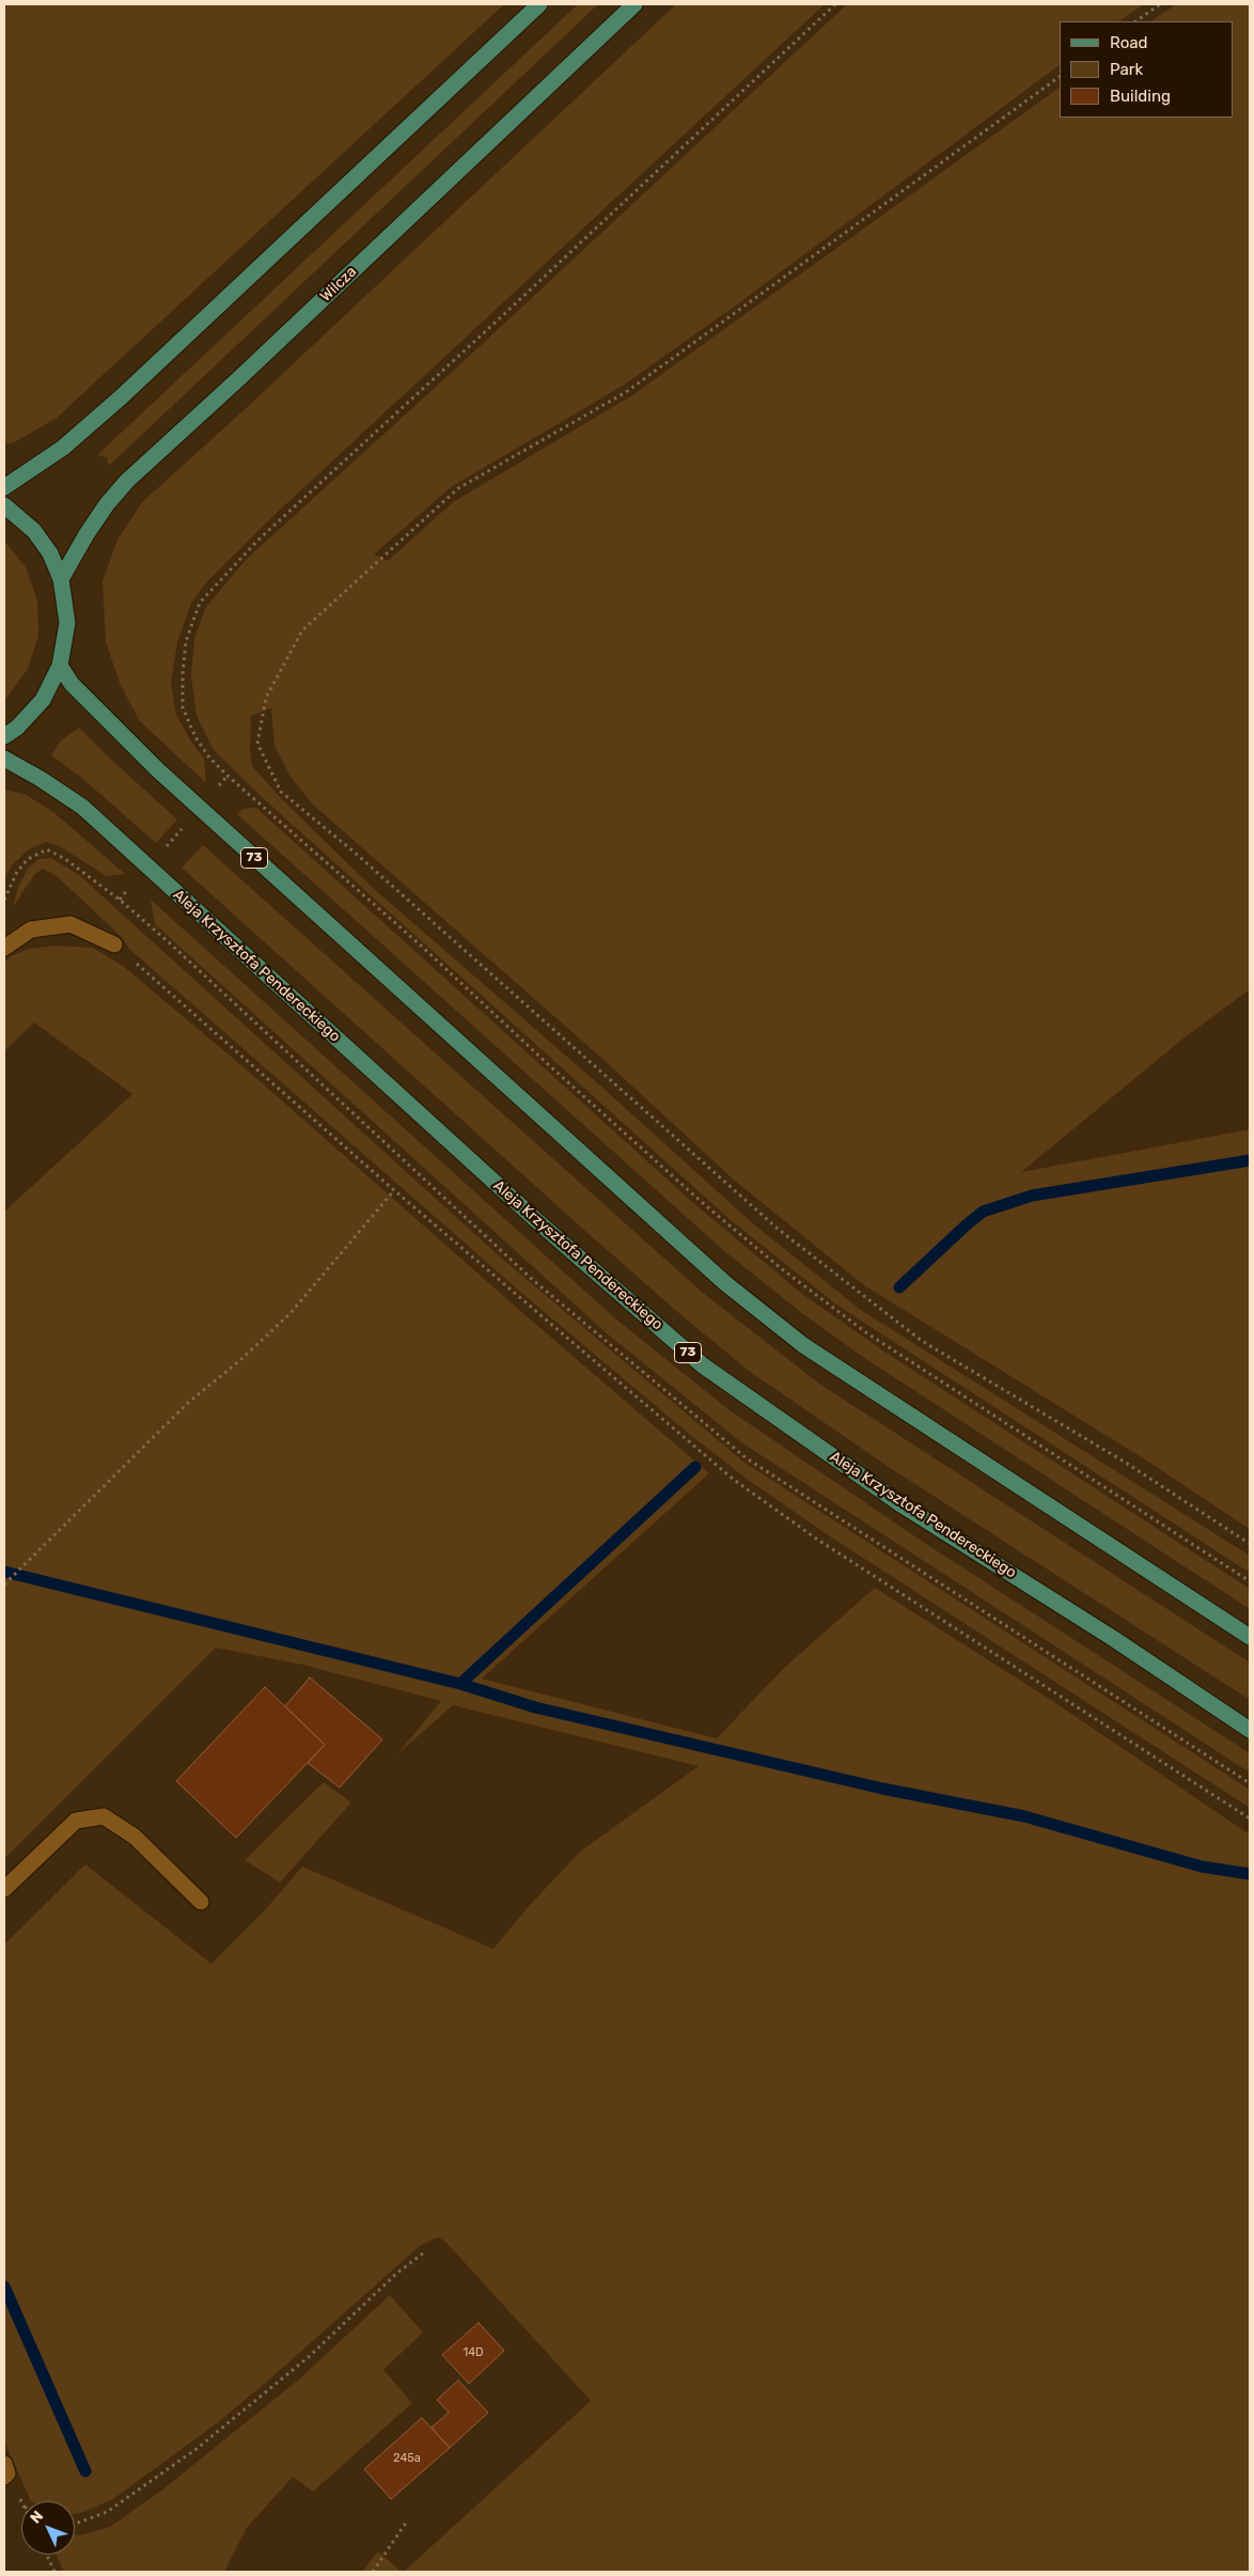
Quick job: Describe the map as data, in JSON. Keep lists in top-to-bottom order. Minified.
{"streets":{"main road":["Wilcza","73","Aleja Krzysztofa Pendereckiego"]},"house_numbers":["14D","245a"],"legend":["Road","Park","Building"],"north":"top left"}
